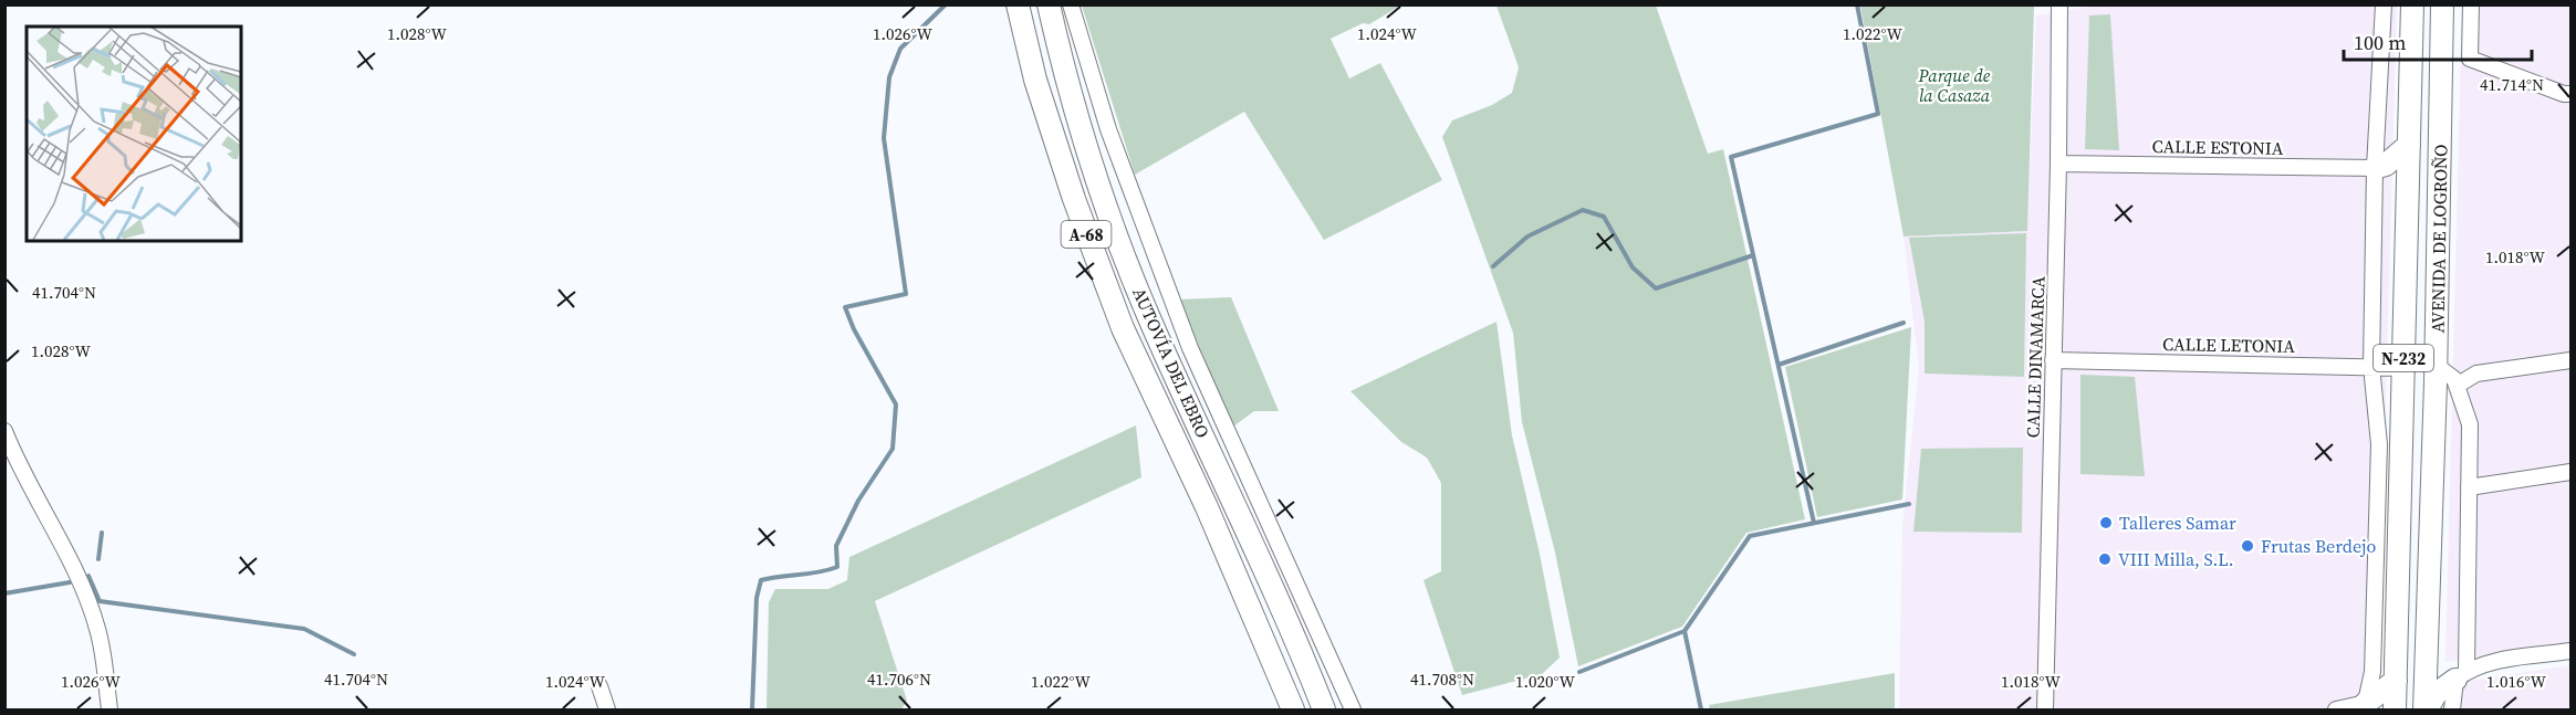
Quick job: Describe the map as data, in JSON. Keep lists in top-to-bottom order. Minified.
{"streets":{"highway":["A-68","AVENIDA DE LOGROÑO","N-232","AUTOVÍA DEL EBRO"],"street":["CALLE ESTONIA","CALLE LETONIA","CALLE DINAMARCA"]},"crossings":[["CALLE ESTONIA","CALLE DINAMARCA"],["AVENIDA DE LOGROÑO","CALLE LETONIA"],["CALLE LETONIA","CALLE DINAMARCA"]],"parks":["Parque de la Casaza"],"places":["Talleres Samar","Frutas Berdejo","VIII Milla, S.L."],"scale_bar":"100 m","coordinates":["1.028°W","1.026°W","1.024°W","1.022°W","41.714°N","1.018°W","41.704°N","41.706°N","41.708°N","1.020°W","1.016°W"]}
